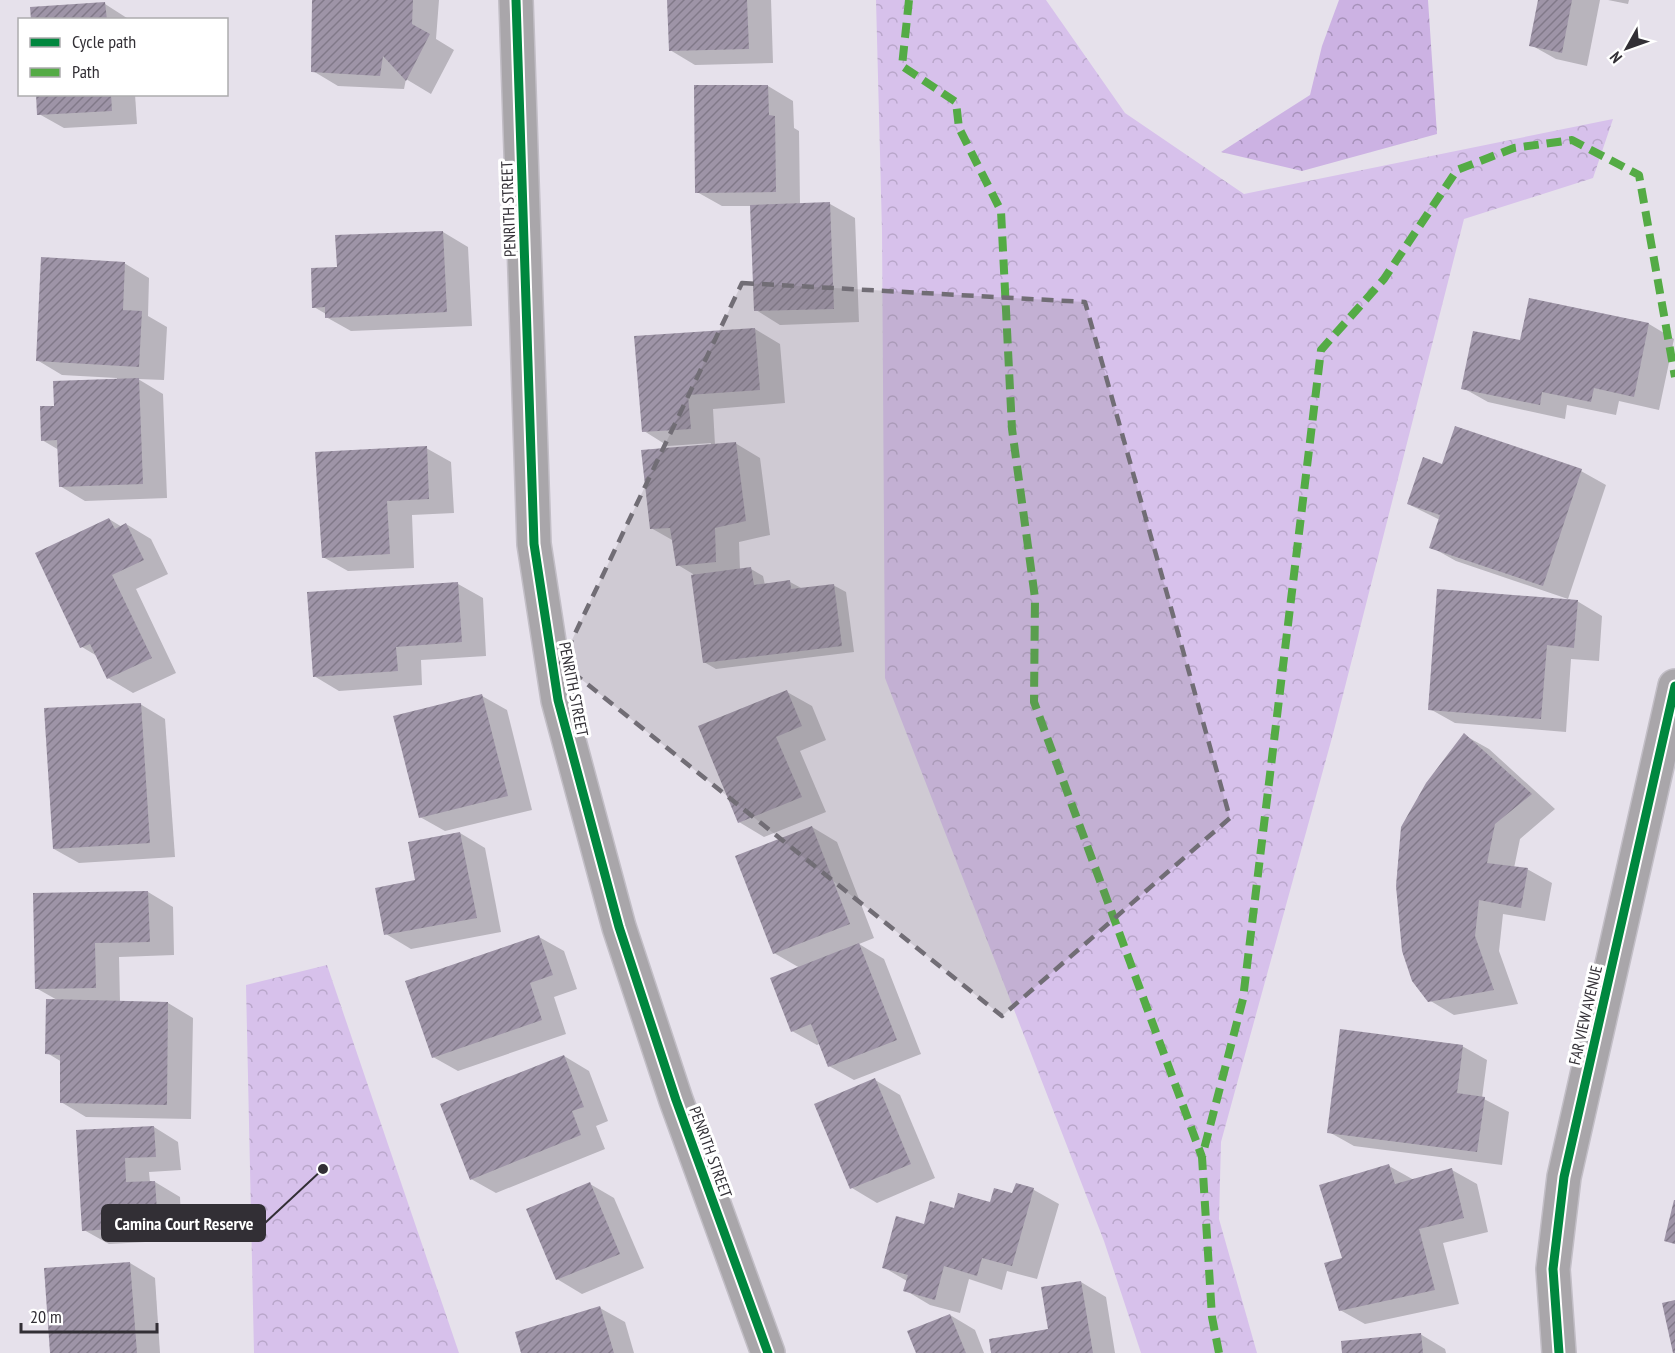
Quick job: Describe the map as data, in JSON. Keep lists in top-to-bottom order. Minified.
{"streets":{"street":["PENRITH STREET","FAR VIEW AVENUE"]},"places":["Camina Court Reserve"],"legend":["Cycle path","Path"],"scale_bar":"20 m","north":"bottom left"}
